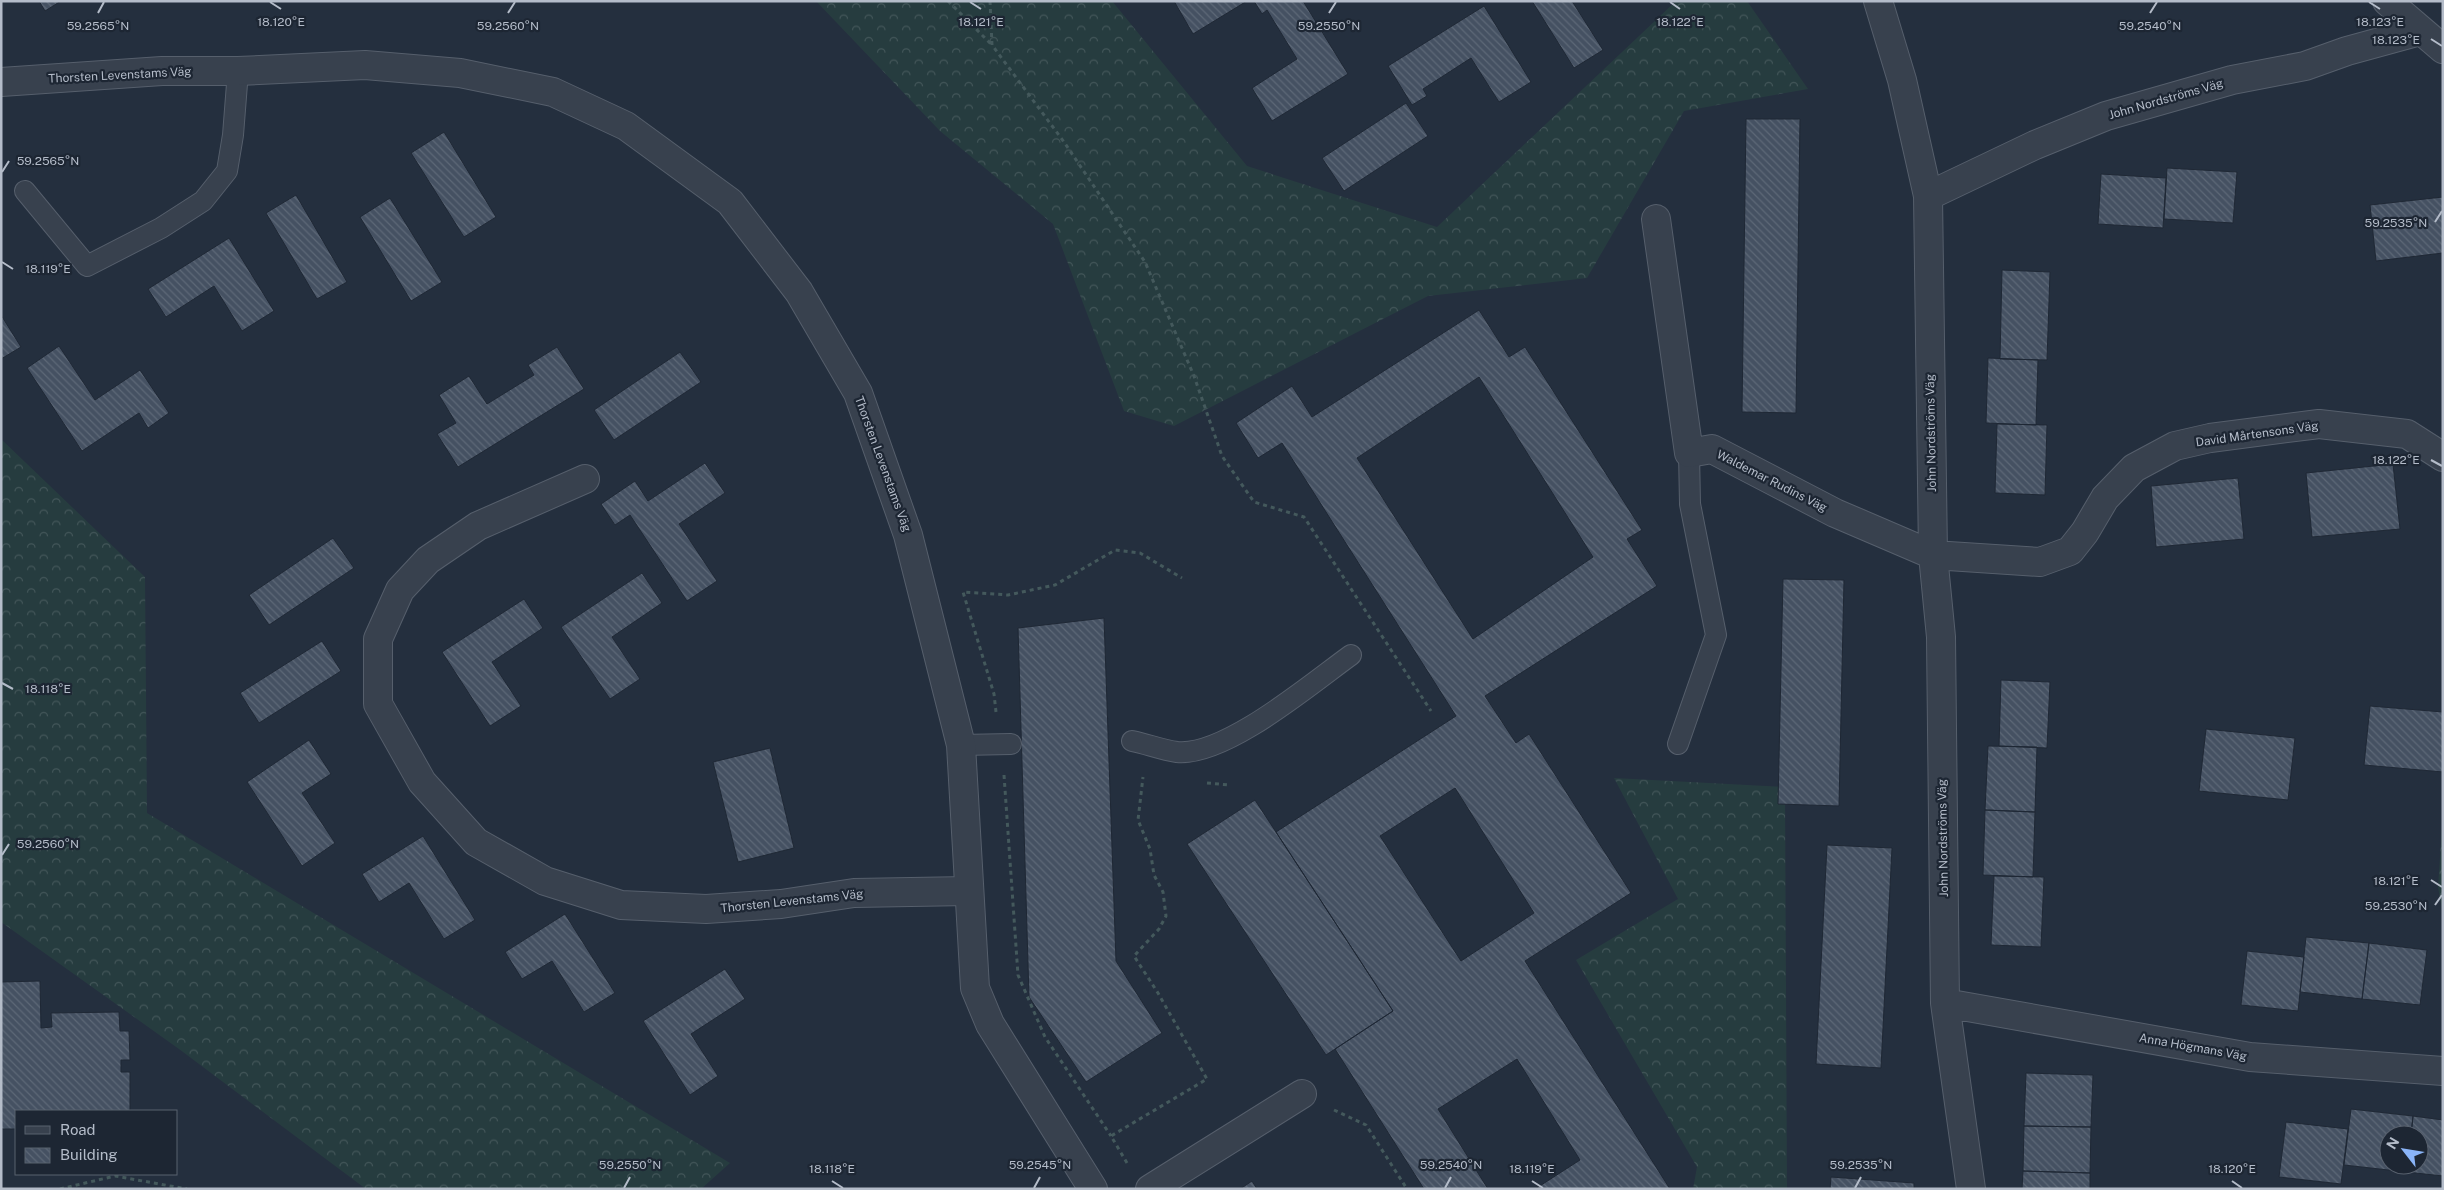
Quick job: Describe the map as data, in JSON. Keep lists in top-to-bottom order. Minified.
{"streets":{"street":["Thorsten Levenstams Väg","John Nordströms Väg","David Mårtensons Väg","Waldemar Rudins Väg","Anna Högmans Väg"]},"crossings":[["John Nordströms Väg","David Mårtensons Väg"],["John Nordströms Väg","Waldemar Rudins Väg"],["John Nordströms Väg","Anna Högmans Väg"],["David Mårtensons Väg","Waldemar Rudins Väg"]],"legend":["Road","Building"],"north":"top left","coordinates":["18.120°E","18.121°E","18.122°E","18.123°E","59.2565°N","59.2560°N","59.2550°N","59.2540°N","59.2535°N","18.119°E","18.118°E","59.2530°N","59.2545°N"]}
